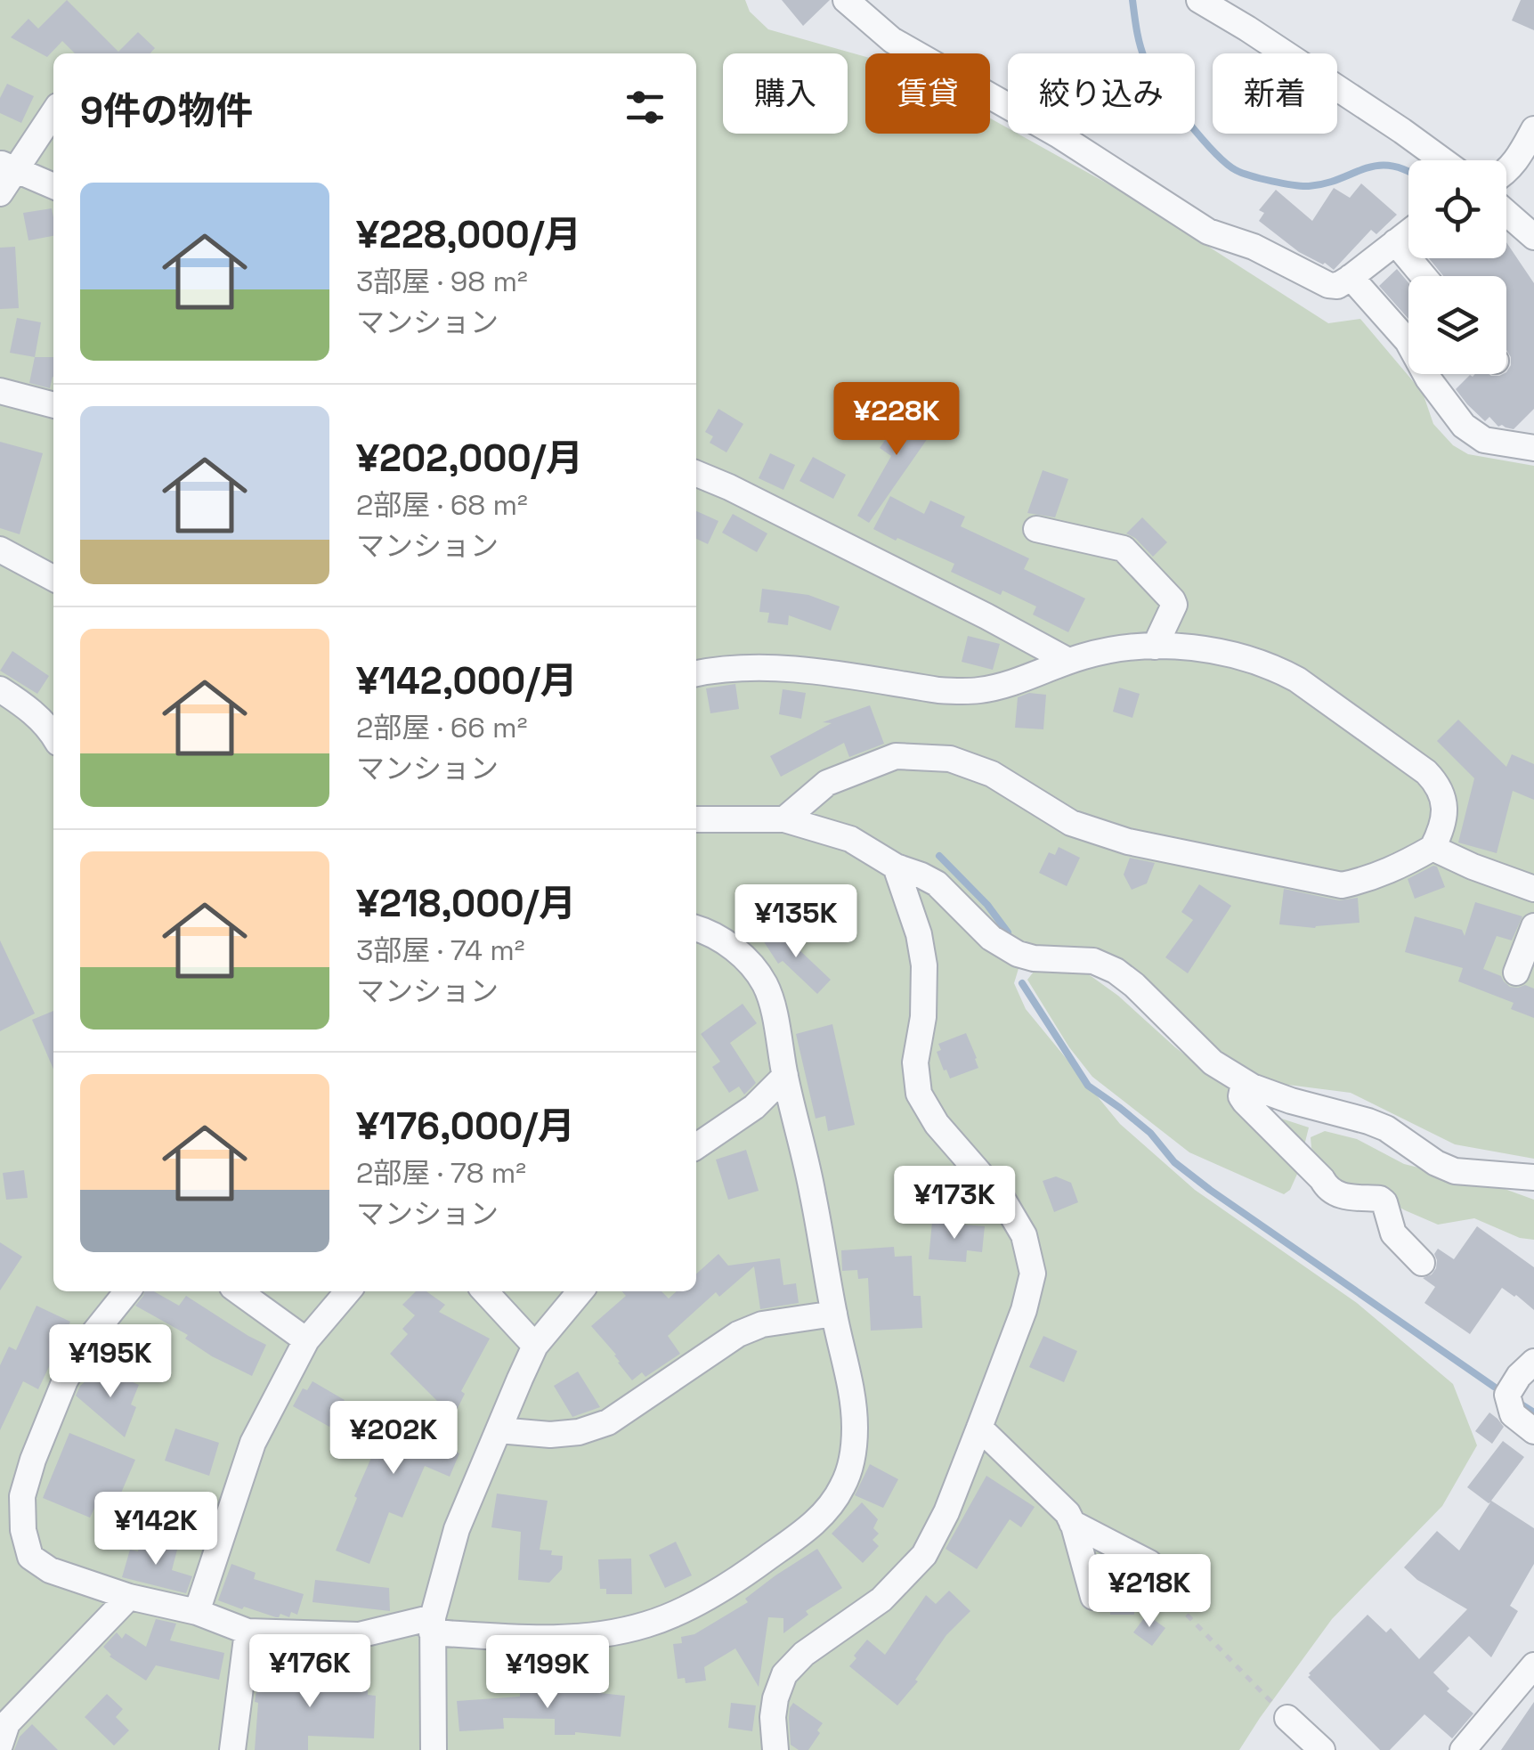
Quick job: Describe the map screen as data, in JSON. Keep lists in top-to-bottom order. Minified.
{"page":{"chip":["購入","賃貸","絞り込み","新着"],"heading":"9件の物件","list":[{"name":"¥228,000/月","note":"3部屋 · 98 m² · マンション"},{"name":"¥202,000/月","note":"2部屋 · 68 m² · マンション"},{"name":"¥142,000/月","note":"2部屋 · 66 m² · マンション"},{"name":"¥218,000/月","note":"3部屋 · 74 m² · マンション"},{"name":"¥176,000/月","note":"2部屋 · 78 m² · マンション"}],"price":["¥228K","¥135K","¥173K","¥195K","¥202K","¥142K","¥218K","¥176K","¥199K"]}}
